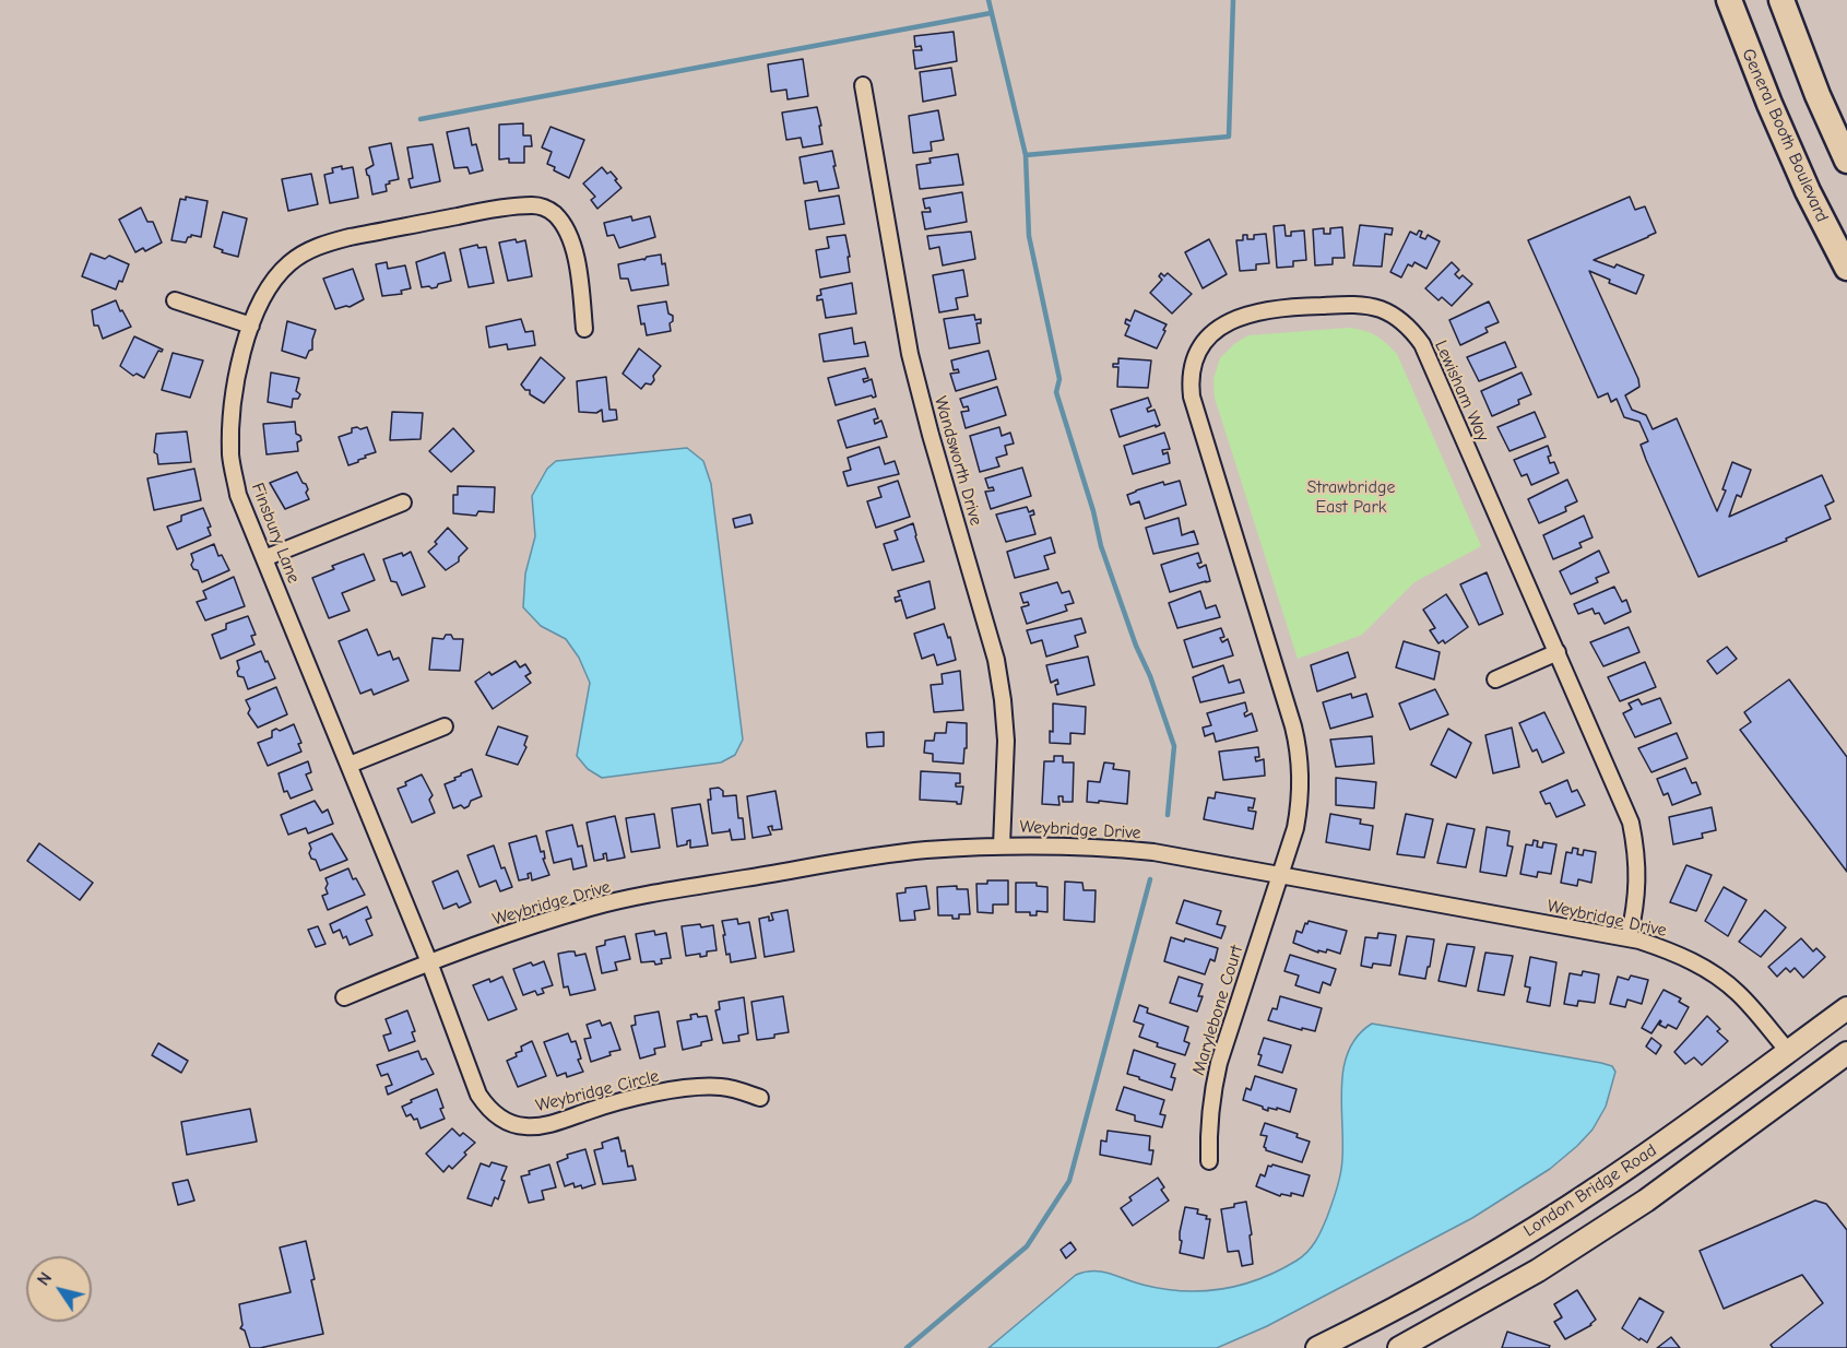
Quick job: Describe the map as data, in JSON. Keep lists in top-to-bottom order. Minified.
{"streets":{"highway":["General Booth Boulevard"],"main road":["London Bridge Road"],"street":["Lewisham Way","Wandsworth Drive","Finsbury Lane","Weybridge Drive","Marylebone Court","Weybridge Circle"]},"crossings":[["Lewisham Way","Weybridge Drive"],["Lewisham Way","Marylebone Court"],["Wandsworth Drive","Weybridge Drive"],["Finsbury Lane","Weybridge Drive"],["Finsbury Lane","Weybridge Circle"],["Weybridge Drive","Marylebone Court"],["Weybridge Drive","Weybridge Circle"],["Weybridge Drive","London Bridge Road"]],"parks":["Strawbridge East Park"],"north":"top left"}
